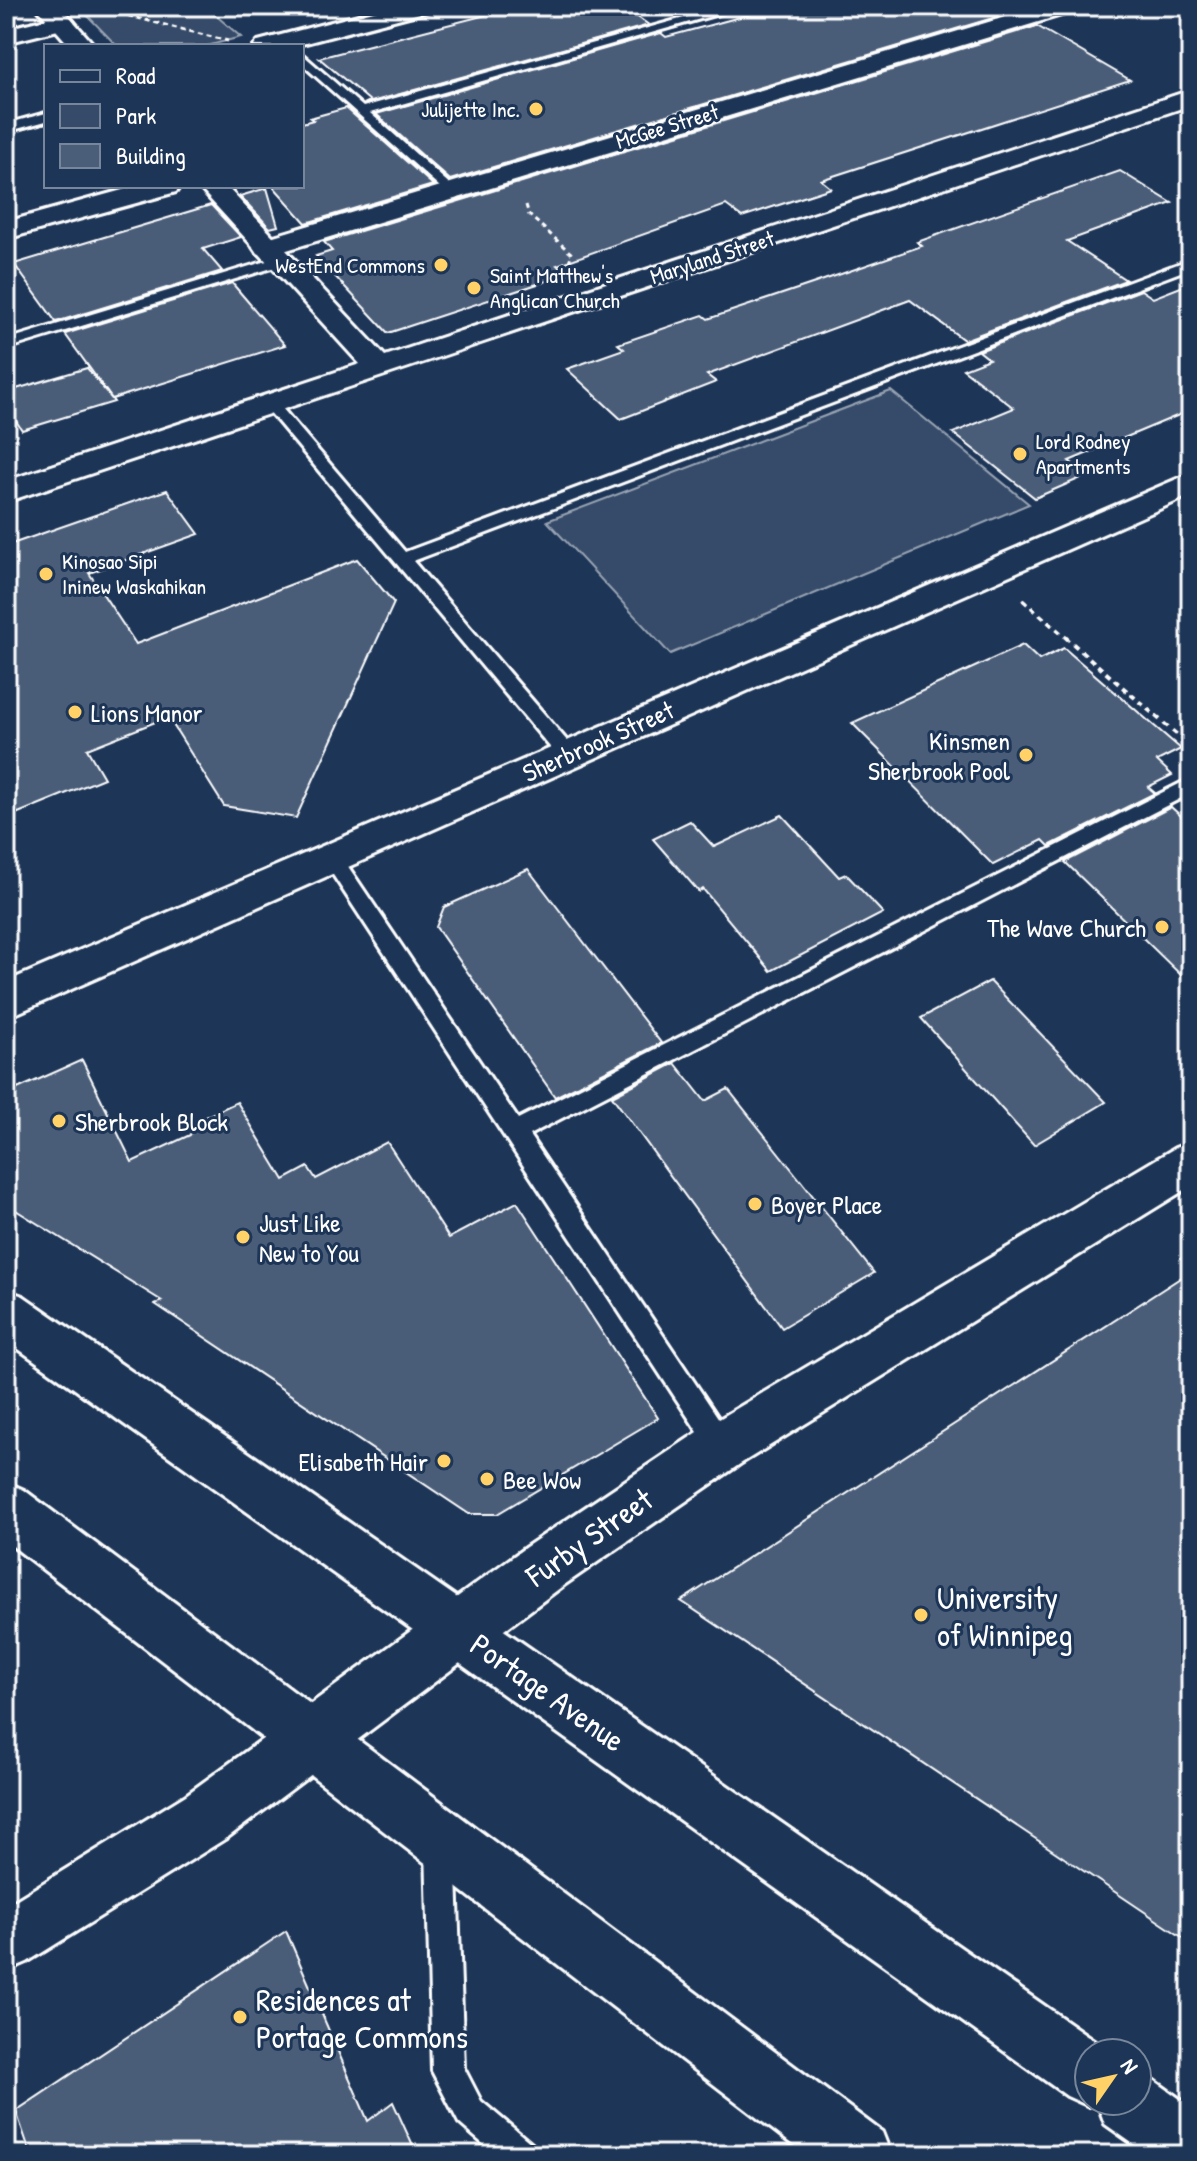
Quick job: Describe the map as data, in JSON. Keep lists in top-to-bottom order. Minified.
{"streets":{"main road":["McGee Street","Maryland Street","Sherbrook Street","Furby Street","Portage Avenue"]},"crossings":[["Furby Street","Portage Avenue"]],"places":["Julijette Inc.","WestEnd Commons","Saint Matthew's Anglican Church","Lord Rodney Apartments","Kinosao Sipi Ininew Waskahikan","Lions Manor","Kinsmen Sherbrook Pool","The Wave Church","Sherbrook Block","Boyer Place","Just Like New to You","Elisabeth Hair","Bee Wow","University of Winnipeg","Residences at Portage Commons"],"legend":["Road","Park","Building"],"north":"top right"}
